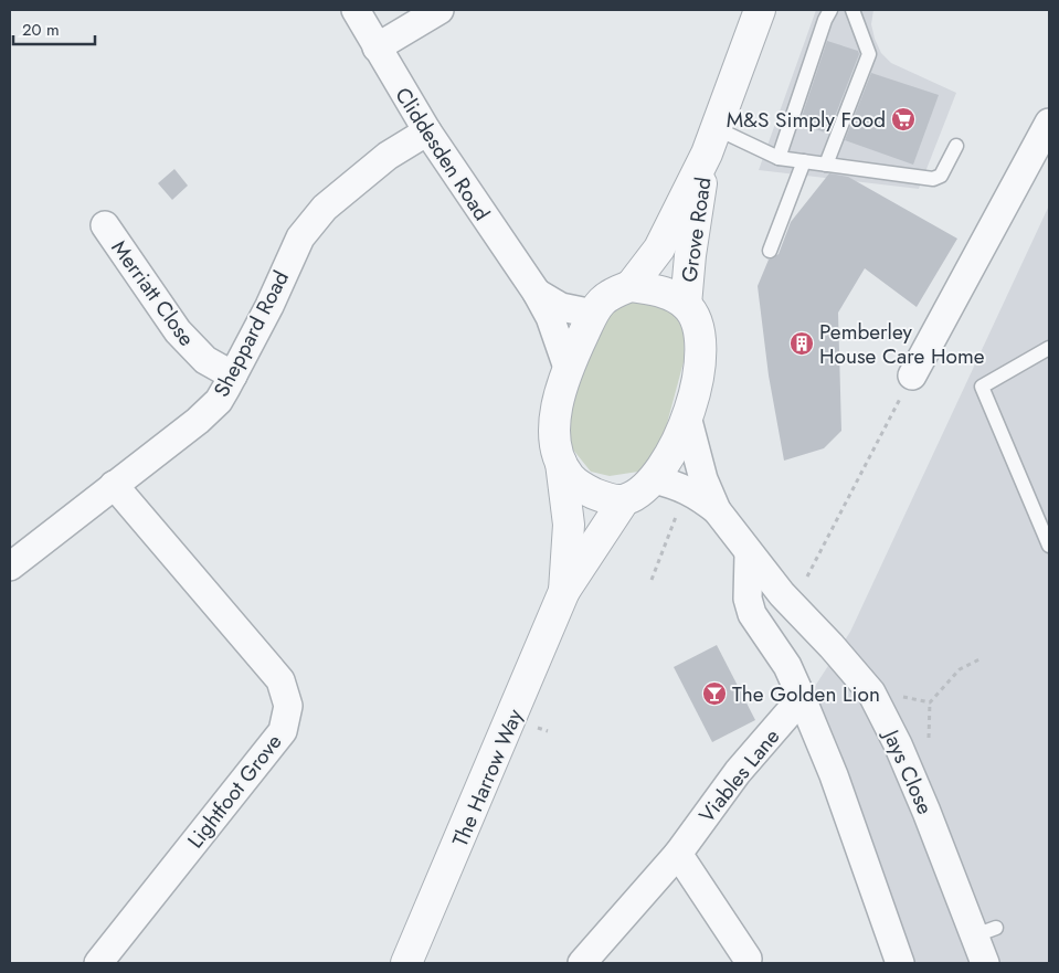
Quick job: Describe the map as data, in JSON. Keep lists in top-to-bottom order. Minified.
{"streets":{"street":["Cliddesden Road","Grove Road","Merriatt Close","Sheppard Road","Jays Close","Viables Lane","The Harrow Way","Lightfoot Grove"]},"crossings":[["Cliddesden Road","Grove Road"],["Cliddesden Road","Sheppard Road"],["Cliddesden Road","Jays Close"],["Cliddesden Road","The Harrow Way"],["Grove Road","Jays Close"],["Grove Road","The Harrow Way"],["Merriatt Close","Sheppard Road"],["Sheppard Road","Lightfoot Grove"],["Jays Close","The Harrow Way"]],"places":{"supermarket":["M&S Simply Food"],"building":["Pemberley House Care Home"],"bar":["The Golden Lion"]},"scale_bar":"20 m"}
